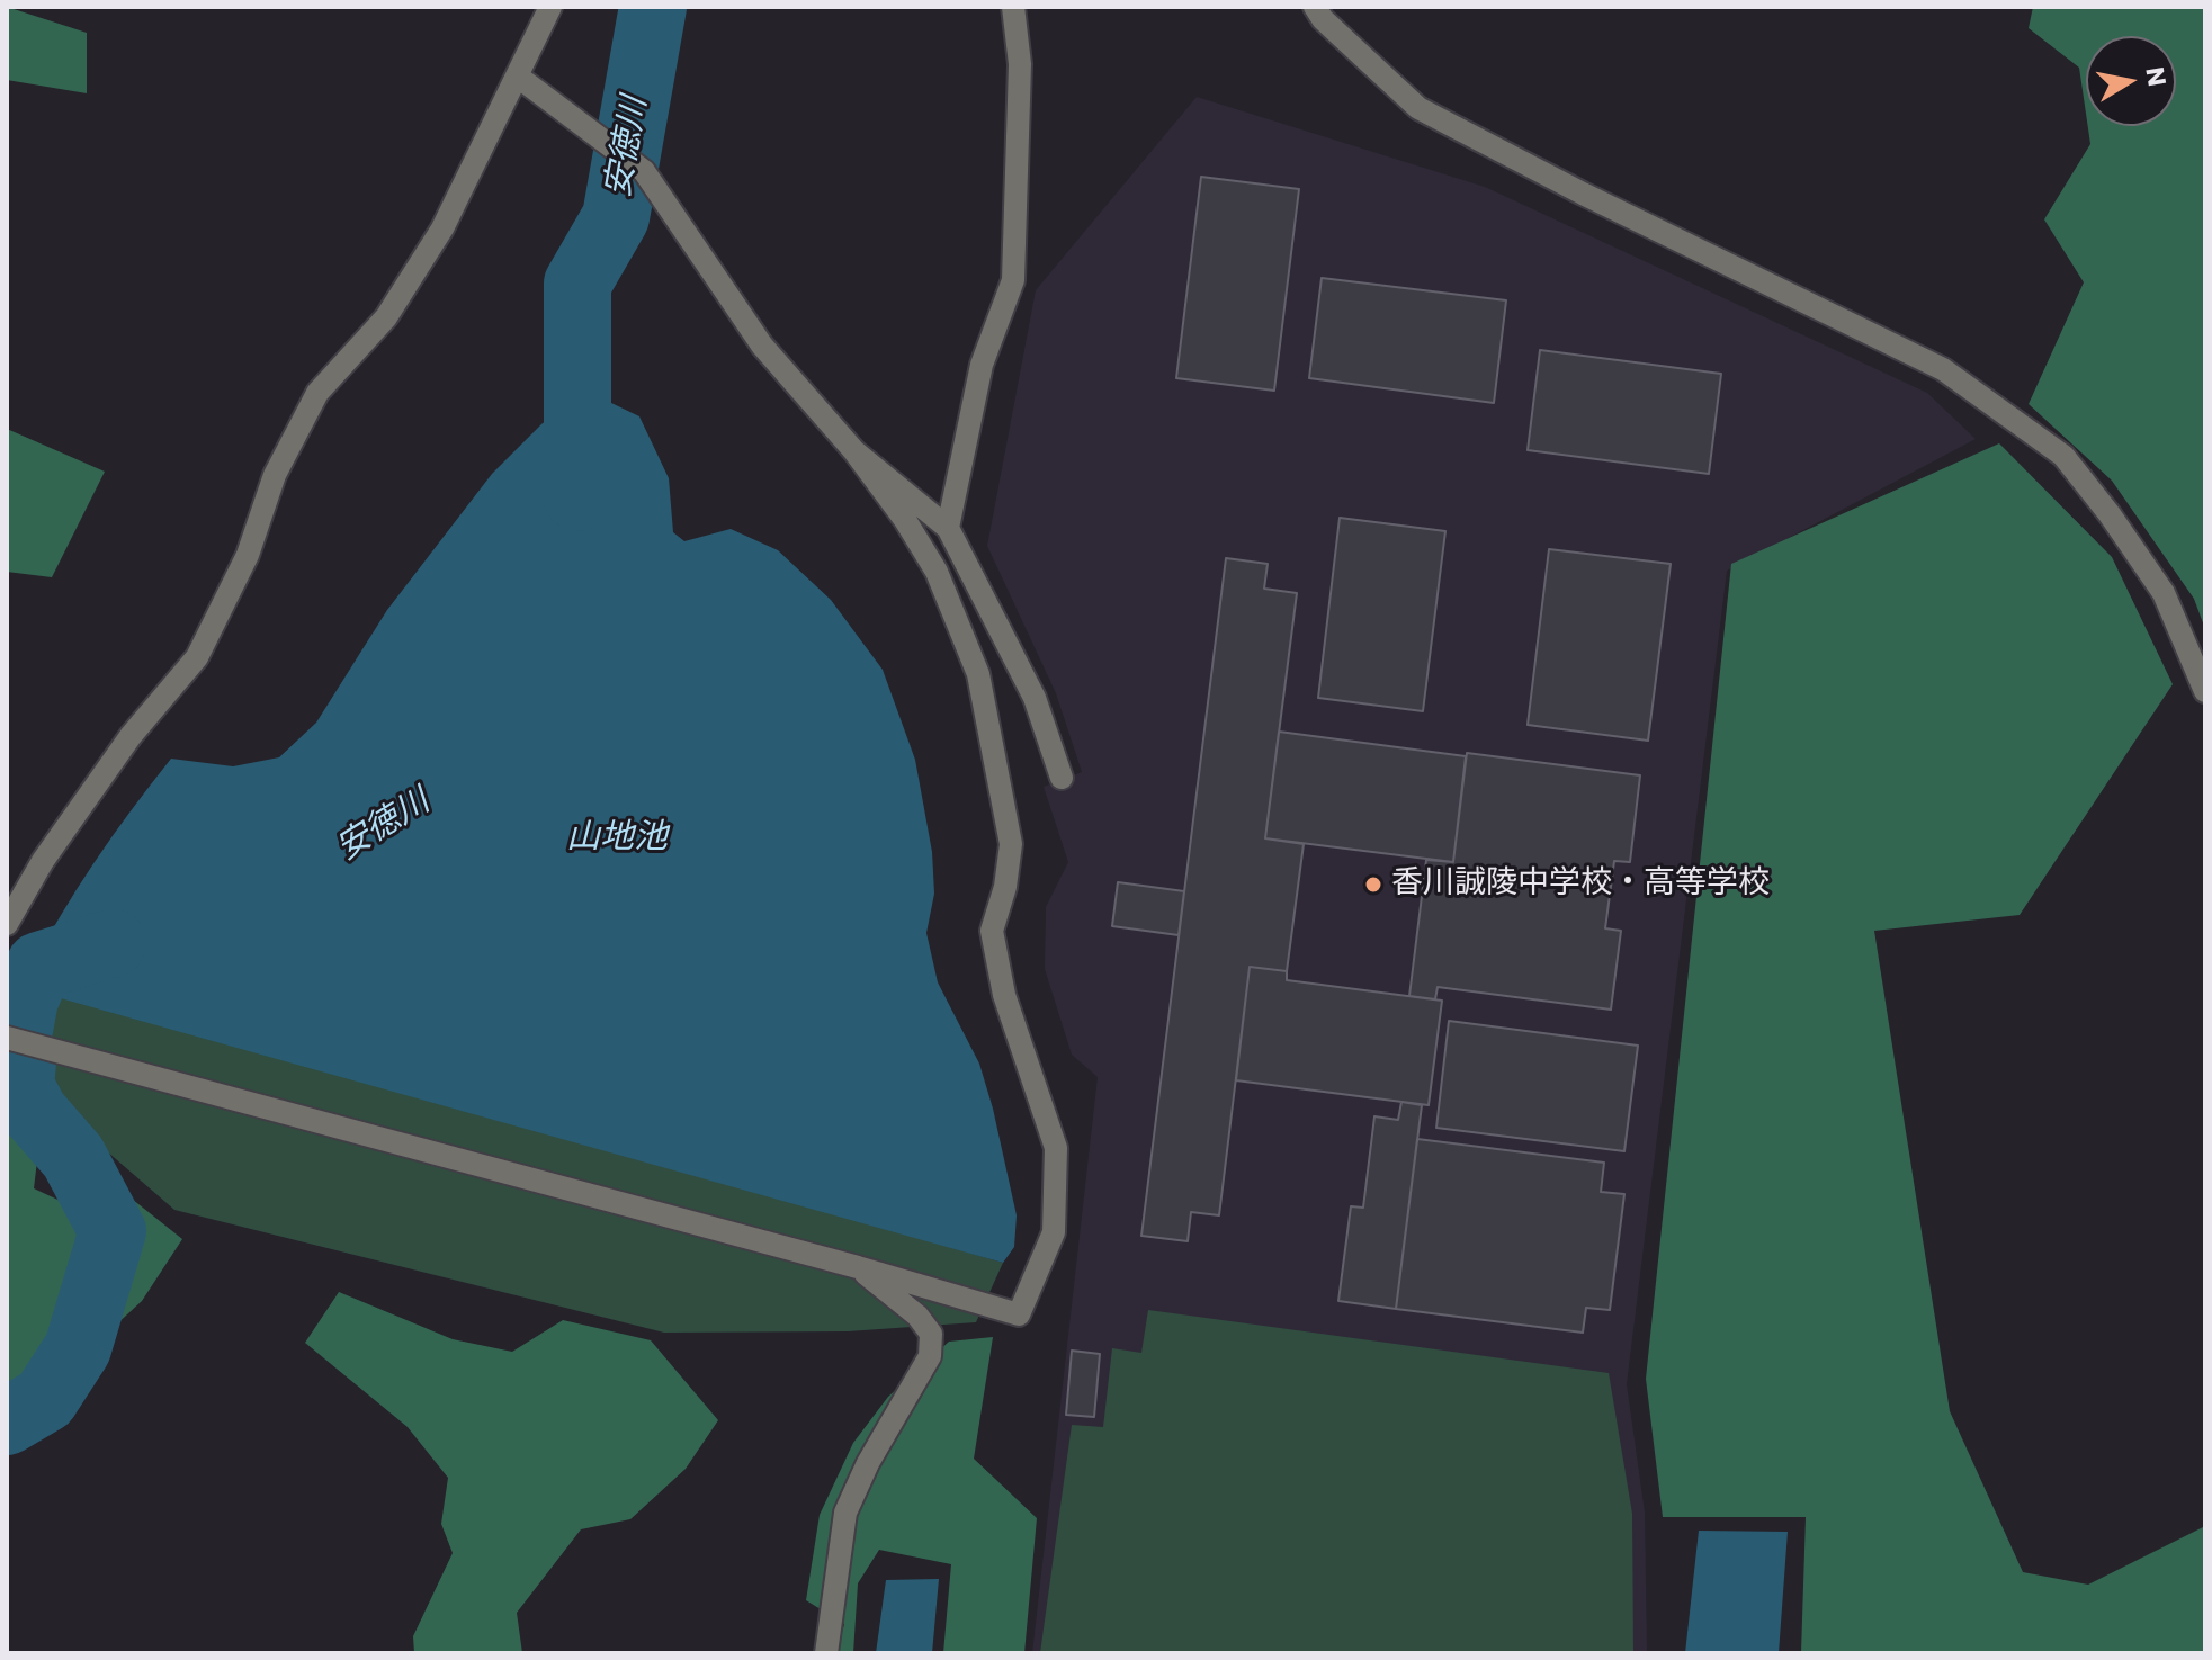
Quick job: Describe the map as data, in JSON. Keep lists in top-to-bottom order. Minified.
{"water":["安徳川","山地池"],"places":["香川誠陵中学校・高等学校"],"north":"right"}
